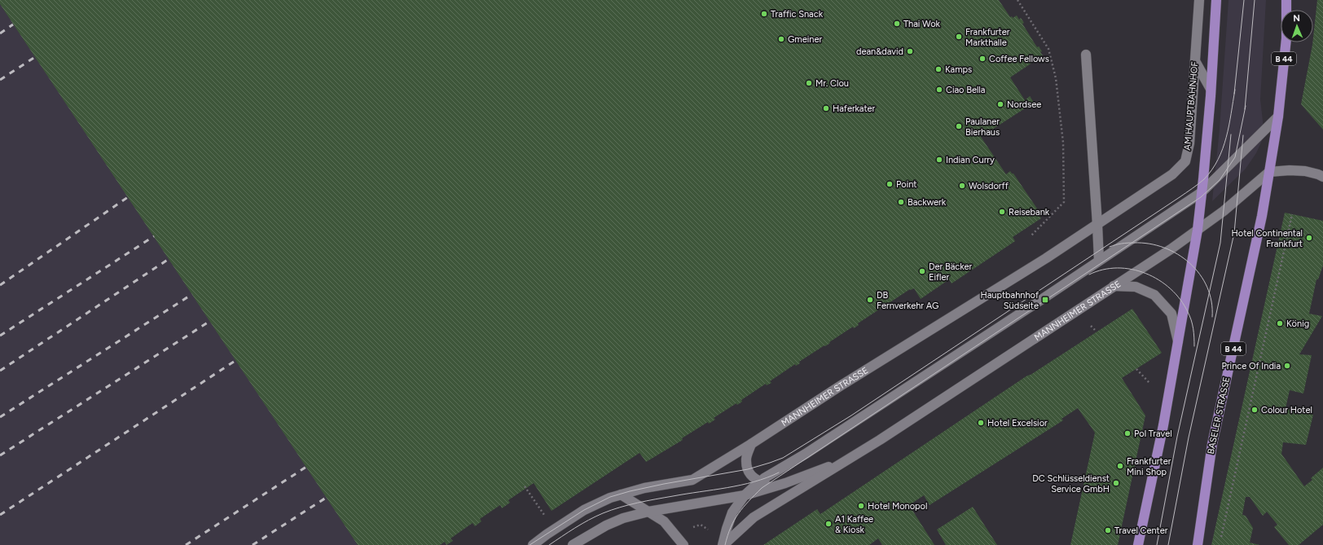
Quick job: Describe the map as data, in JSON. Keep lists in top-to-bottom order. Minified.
{"streets":{"main road":["B 44","AM HAUPTBAHNHOF","BASELER STRASSE"],"street":["MANNHEIMER STRASSE"]},"crossings":[["B 44","MANNHEIMER STRASSE"],["B 44","BASELER STRASSE"],["AM HAUPTBAHNHOF","MANNHEIMER STRASSE"],["MANNHEIMER STRASSE","BASELER STRASSE"]],"places":{"other":["Traffic Snack","Thai Wok","Frankfurter Markthalle","Gmeiner","dean&david","Coffee Fellows","Kamps","Mr. Clou","Ciao Bella","Nordsee","Haferkater","Paulaner Bierhaus","Indian Curry","Point","Wolsdorff","Backwerk","Reisebank","Hotel Continental Frankfurt","Der Bäcker Eifler","DB Fernverkehr AG","König","Prince Of India","Colour Hotel","Hotel Excelsior","Pol Travel","Frankfurter Mini Shop","DC Schlüsseldienst Service GmbH","Hotel Monopol","A1 Kaffee & Kiosk","Travel Center"],"transit":["Hauptbahnhof Südseite"]},"north":"top"}
